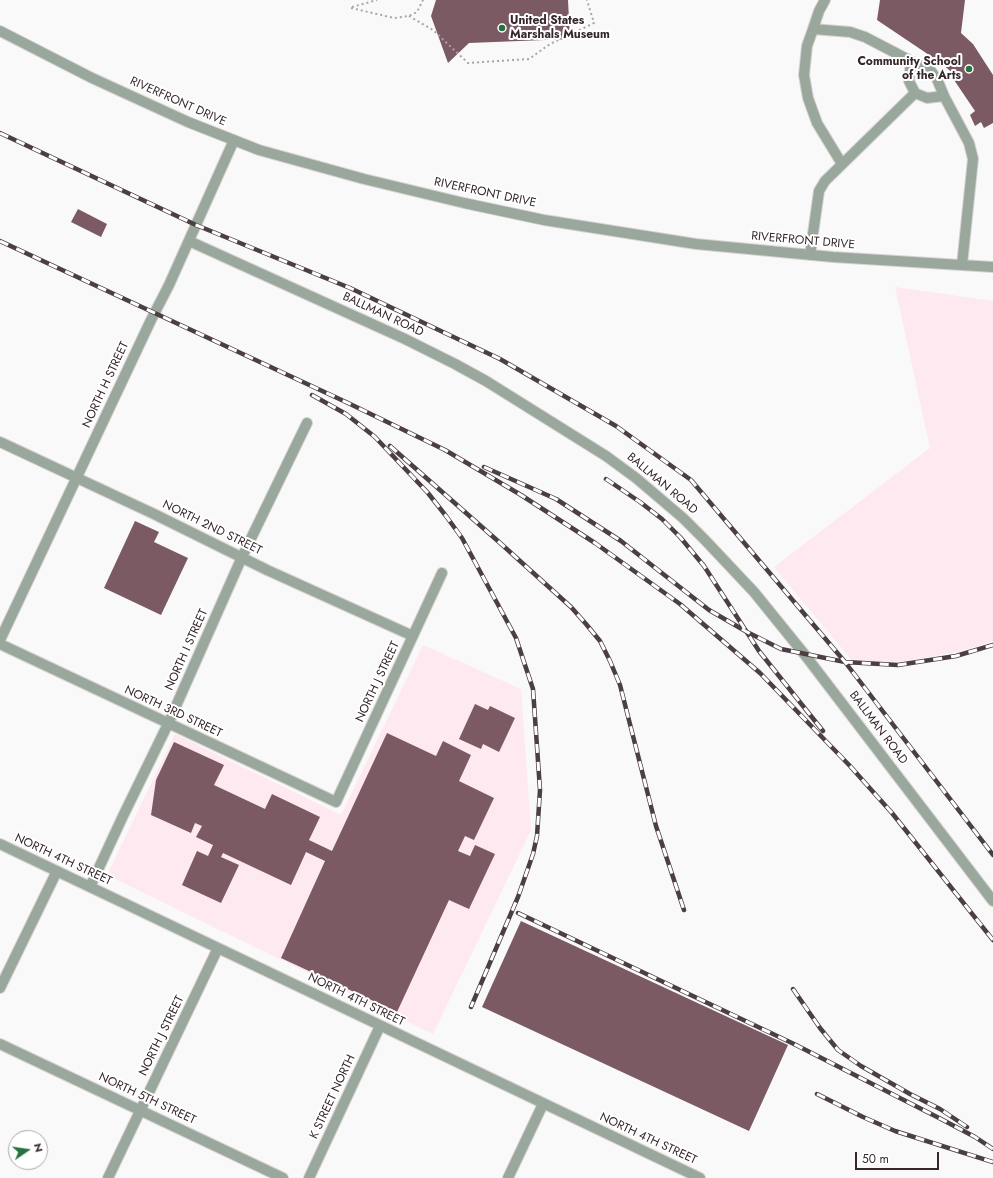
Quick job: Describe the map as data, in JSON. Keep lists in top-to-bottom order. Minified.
{"streets":{"street":["RIVERFRONT DRIVE","BALLMAN ROAD","NORTH H STREET","NORTH 2ND STREET","NORTH I STREET","NORTH J STREET","NORTH 3RD STREET","NORTH 4TH STREET","K STREET NORTH","NORTH 5TH STREET"]},"crossings":[["RIVERFRONT DRIVE","NORTH H STREET"],["BALLMAN ROAD","NORTH H STREET"],["NORTH H STREET","NORTH 2ND STREET"],["NORTH 2ND STREET","NORTH I STREET"],["NORTH 2ND STREET","NORTH J STREET"],["NORTH I STREET","NORTH 3RD STREET"],["NORTH I STREET","NORTH 4TH STREET"],["NORTH J STREET","NORTH 3RD STREET"],["NORTH J STREET","NORTH 4TH STREET"],["NORTH J STREET","NORTH 5TH STREET"],["NORTH 4TH STREET","K STREET NORTH"]],"places":["United States Marshals Museum","Community School of the Arts"],"scale_bar":"50 m","north":"right"}
